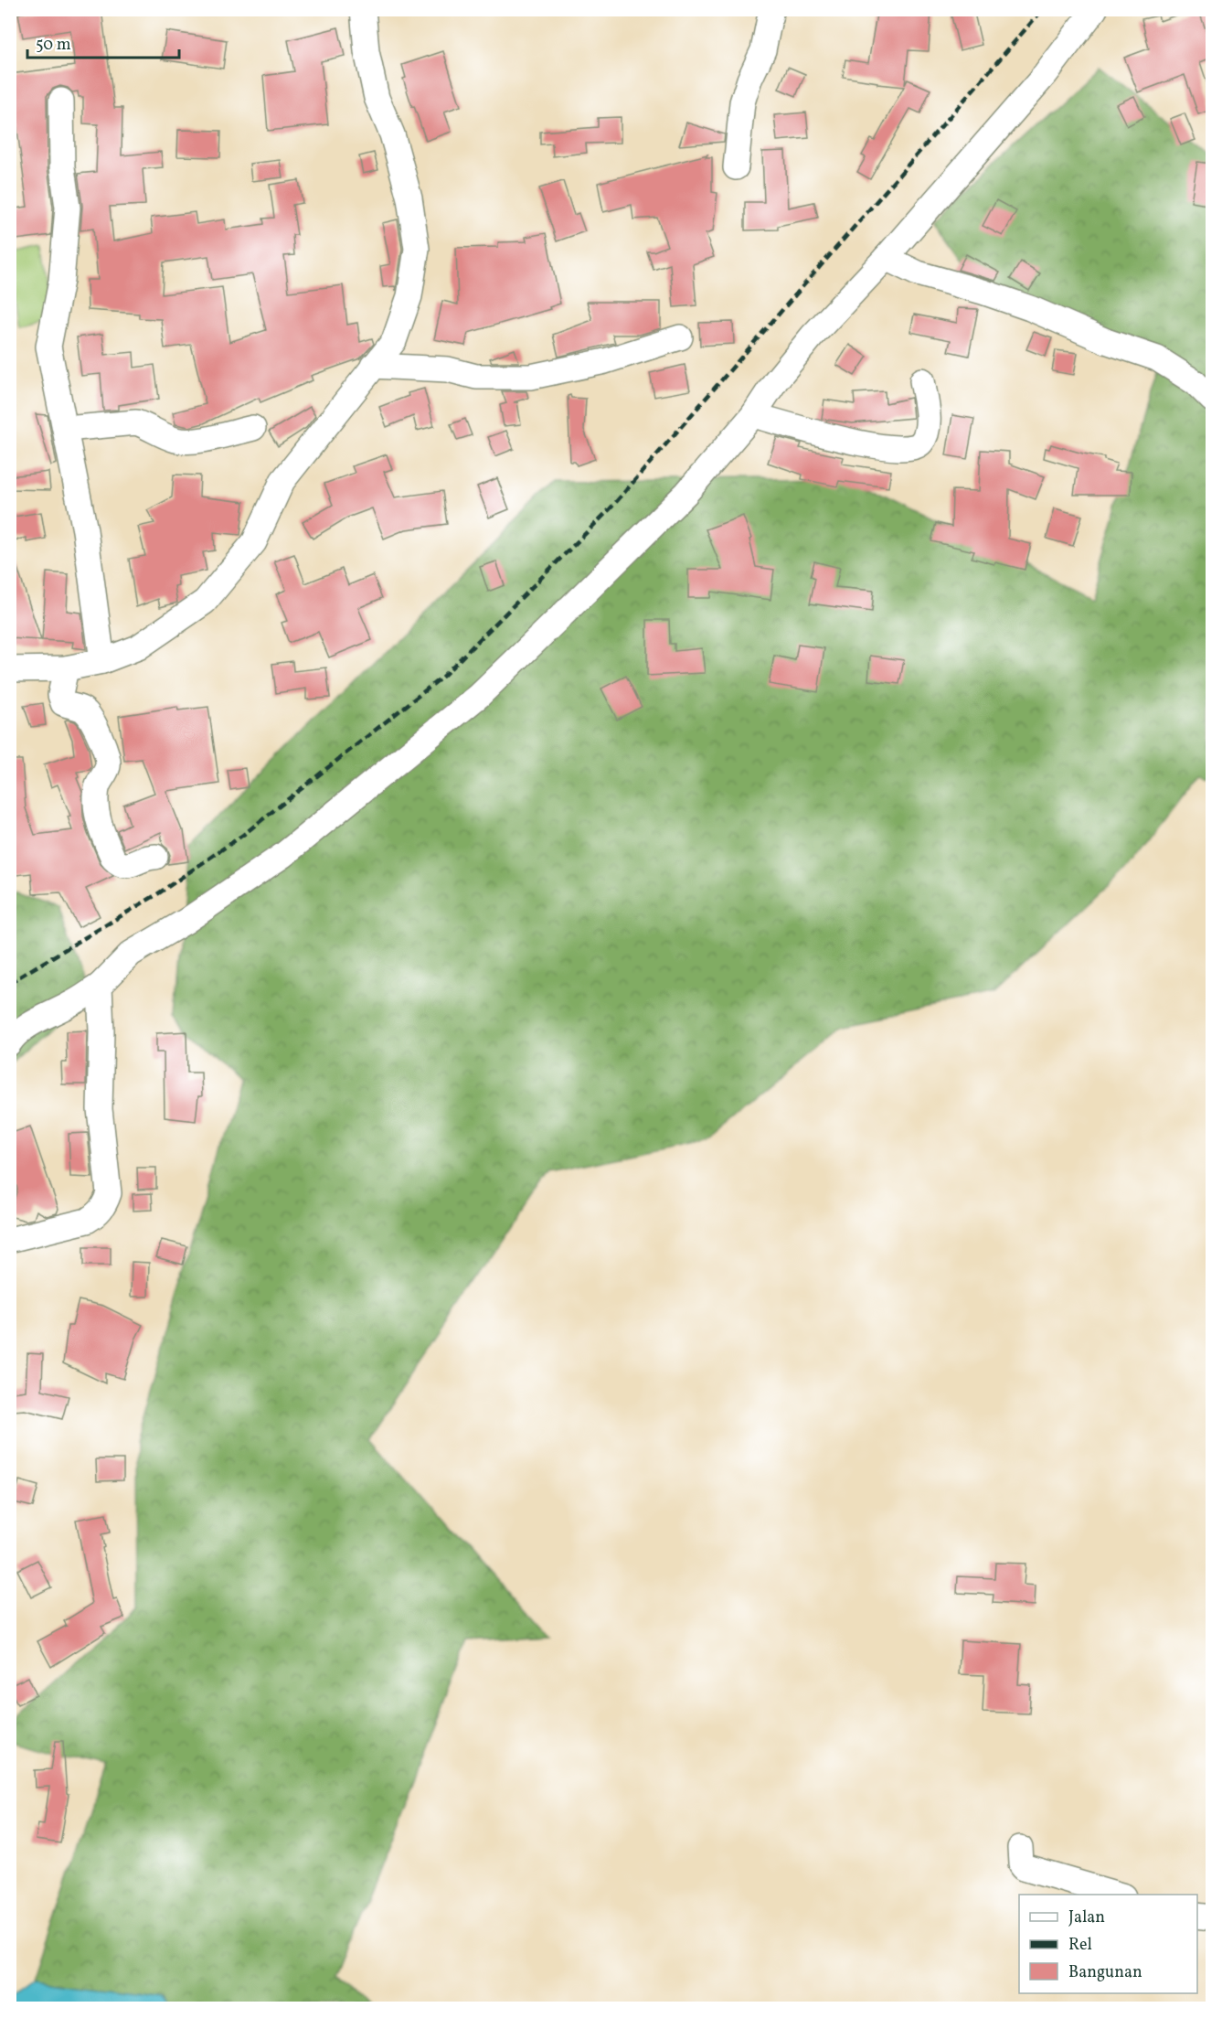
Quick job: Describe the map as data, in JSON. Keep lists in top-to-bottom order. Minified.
{"legend":["Jalan","Rel","Bangunan"],"scale_bar":"50 m"}
